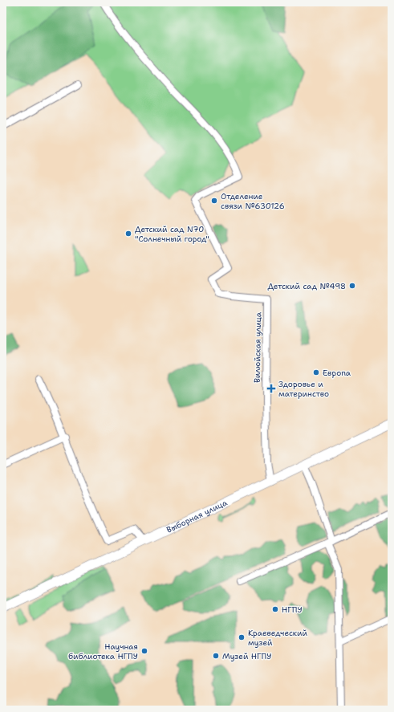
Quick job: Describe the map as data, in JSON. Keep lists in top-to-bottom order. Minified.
{"streets":{"main road":["Выборная улица"],"street":["Вилюйская улица"]},"crossings":[["Вилюйская улица","Выборная улица"]],"places":{"other":["Отделение связи №630126","Детский сад N70 \"Солнечный город\"","Детский сад №498","Европа","НГПУ","Краеведческий музей","Научная библиотека НГПУ","Музей НГПУ"],"health":["Здоровье и материнство"]}}
